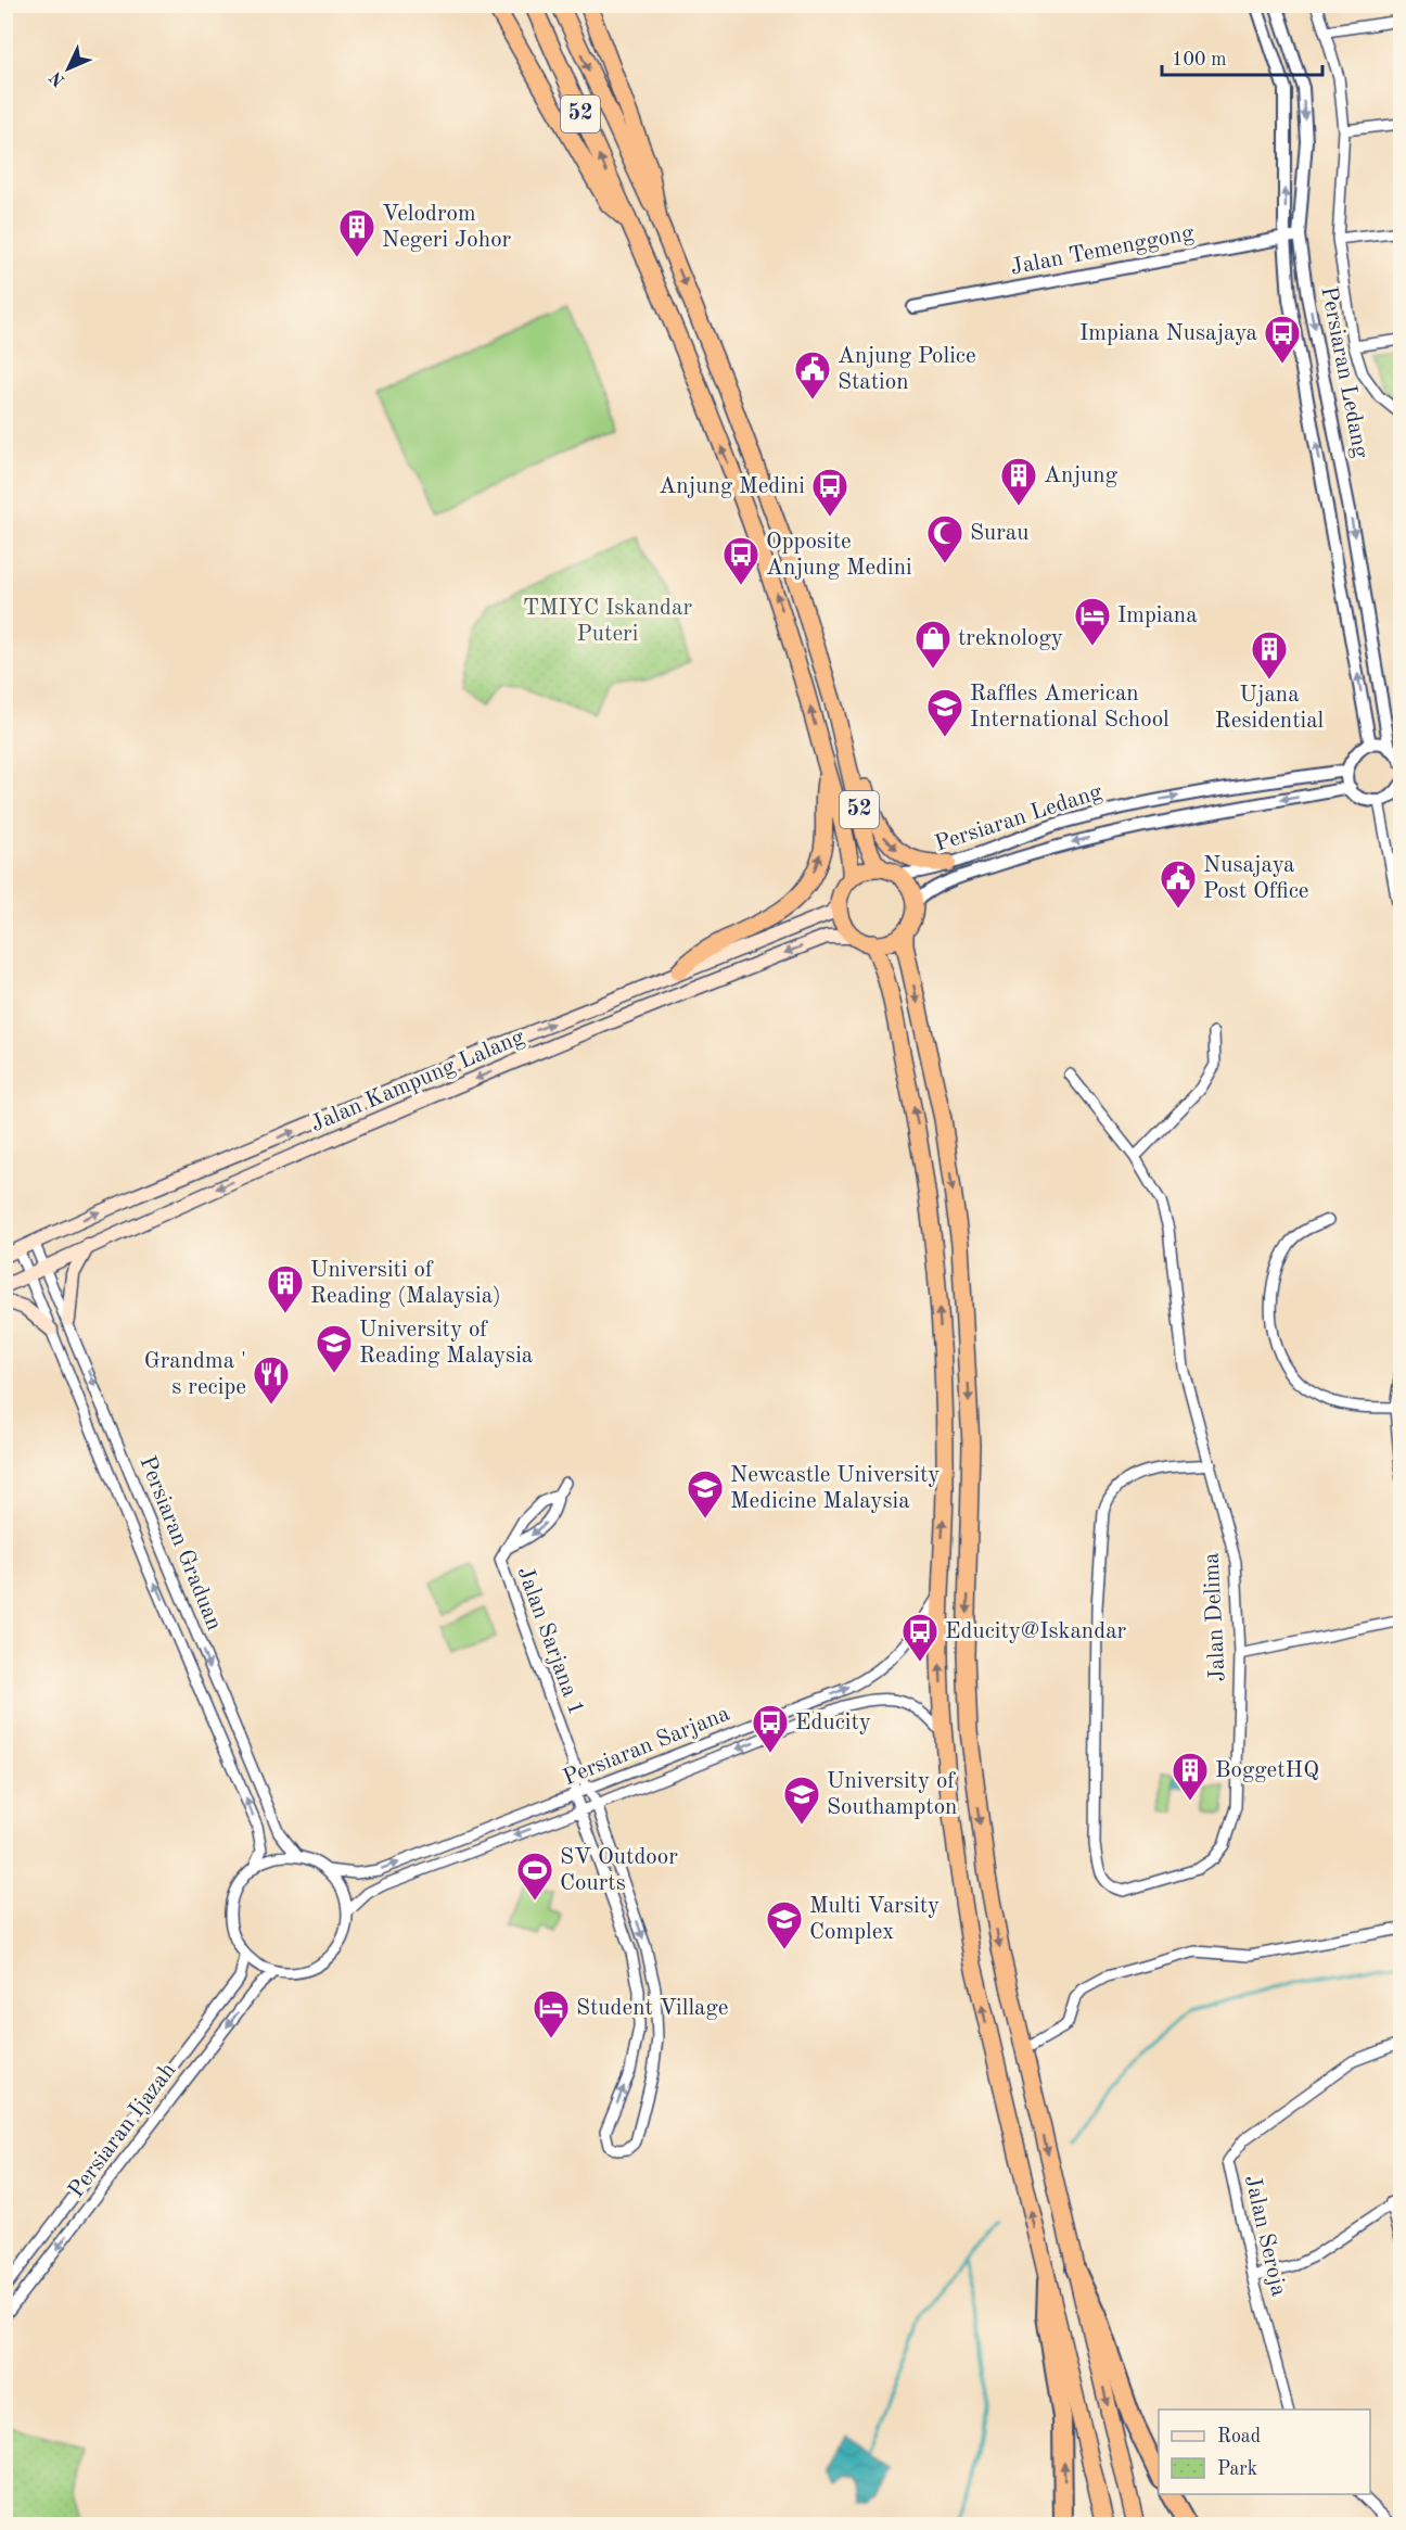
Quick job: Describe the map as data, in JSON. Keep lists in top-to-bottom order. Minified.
{"streets":{"highway":["52"],"main road":["Jalan Kampung Lalang"],"street":["Jalan Temenggong","Persiaran Ledang","Persiaran Graduan","Jalan Delima","Jalan Sarjana 1","Persiaran Sarjana","Persiaran Ijazah","Jalan Seroja"]},"crossings":[["52","Persiaran Ledang"],["52","Jalan Kampung Lalang"],["Jalan Temenggong","Persiaran Ledang"],["Persiaran Ledang","Jalan Kampung Lalang"],["Jalan Kampung Lalang","Persiaran Graduan"],["Persiaran Graduan","Persiaran Sarjana"],["Persiaran Graduan","Persiaran Ijazah"],["Persiaran Sarjana","Persiaran Ijazah"]],"parks":["TMIYC Iskandar Puteri"],"places":{"building":["Velodrom Negeri Johor","Anjung","Ujana Residential","Universiti of Reading (Malaysia)","BoggetHQ"],"bus stop":["Impiana Nusajaya","Anjung Medini","Opposite Anjung Medini","Educity@Iskandar","Educity"],"public building":["Anjung Police Station","Nusajaya Post Office"],"mosque":["Surau"],"hotel":["Impiana","Student Village"],"shop":["treknology"],"school or university":["Raffles American International School","University of Reading Malaysia","Newcastle University Medicine Malaysia","University of Southampton","Multi Varsity Complex"],"restaurant":["Grandma ' s recipe"],"sports":["SV Outdoor Courts"]},"legend":["Road","Park"],"scale_bar":"100 m","north":"bottom left"}
